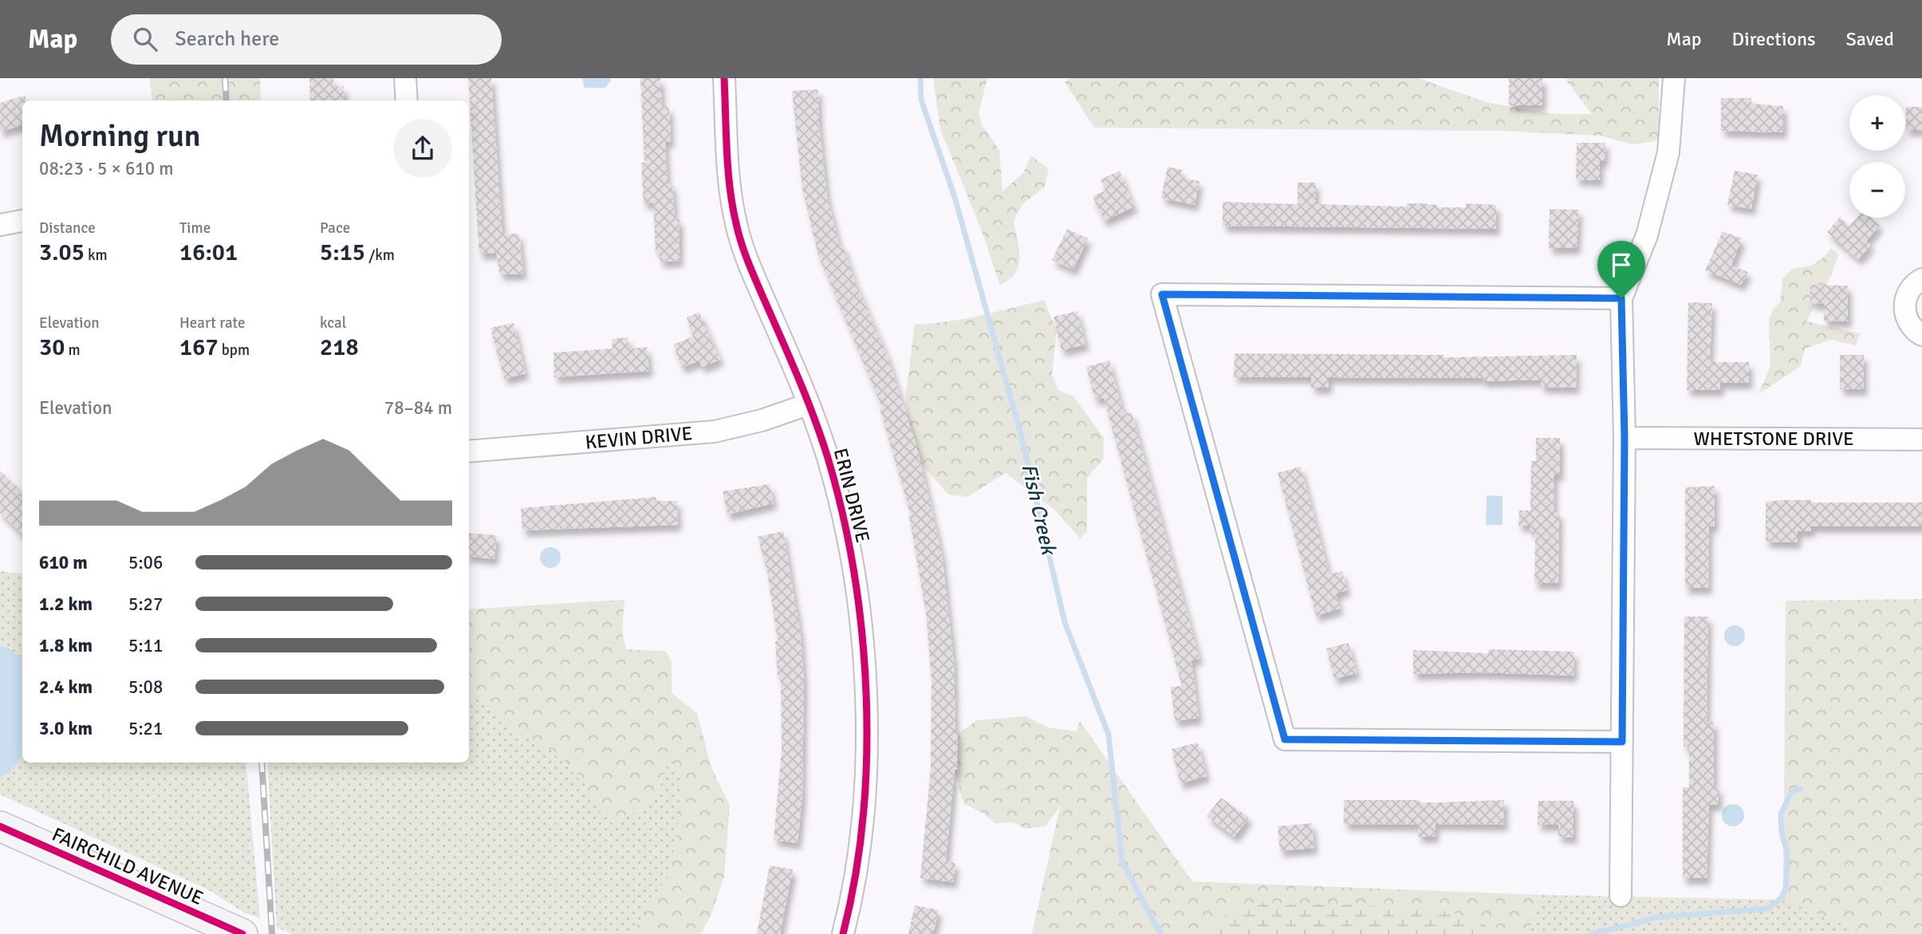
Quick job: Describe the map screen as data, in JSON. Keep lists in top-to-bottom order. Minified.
{"streets":{"main road":["FAIRCHILD AVENUE"],"street":["KEVIN DRIVE","WHETSTONE DRIVE","ERIN DRIVE"]},"crossings":[["KEVIN DRIVE","ERIN DRIVE"]],"water":["Fish Creek"],"page":{"header":"Map","search":"Search here","nav":["Map","Directions","Saved"],"map_buttons":["+","−"],"heading":["Morning run","08:23 · 5 × 610 m"],"stats":[["Distance","3.05 km"],["Time","16:01"],["Pace","5:15 /km"],["Elevation","30 m"],["Heart rate","167 bpm"],["kcal","218"]],"chart":["Elevation","78–84 m"],"list":[{"name":"610 m","note":"5:06"},{"name":"1.2 km","note":"5:27"},{"name":"1.8 km","note":"5:11"},{"name":"2.4 km","note":"5:08"},{"name":"3.0 km","note":"5:21"}]}}
